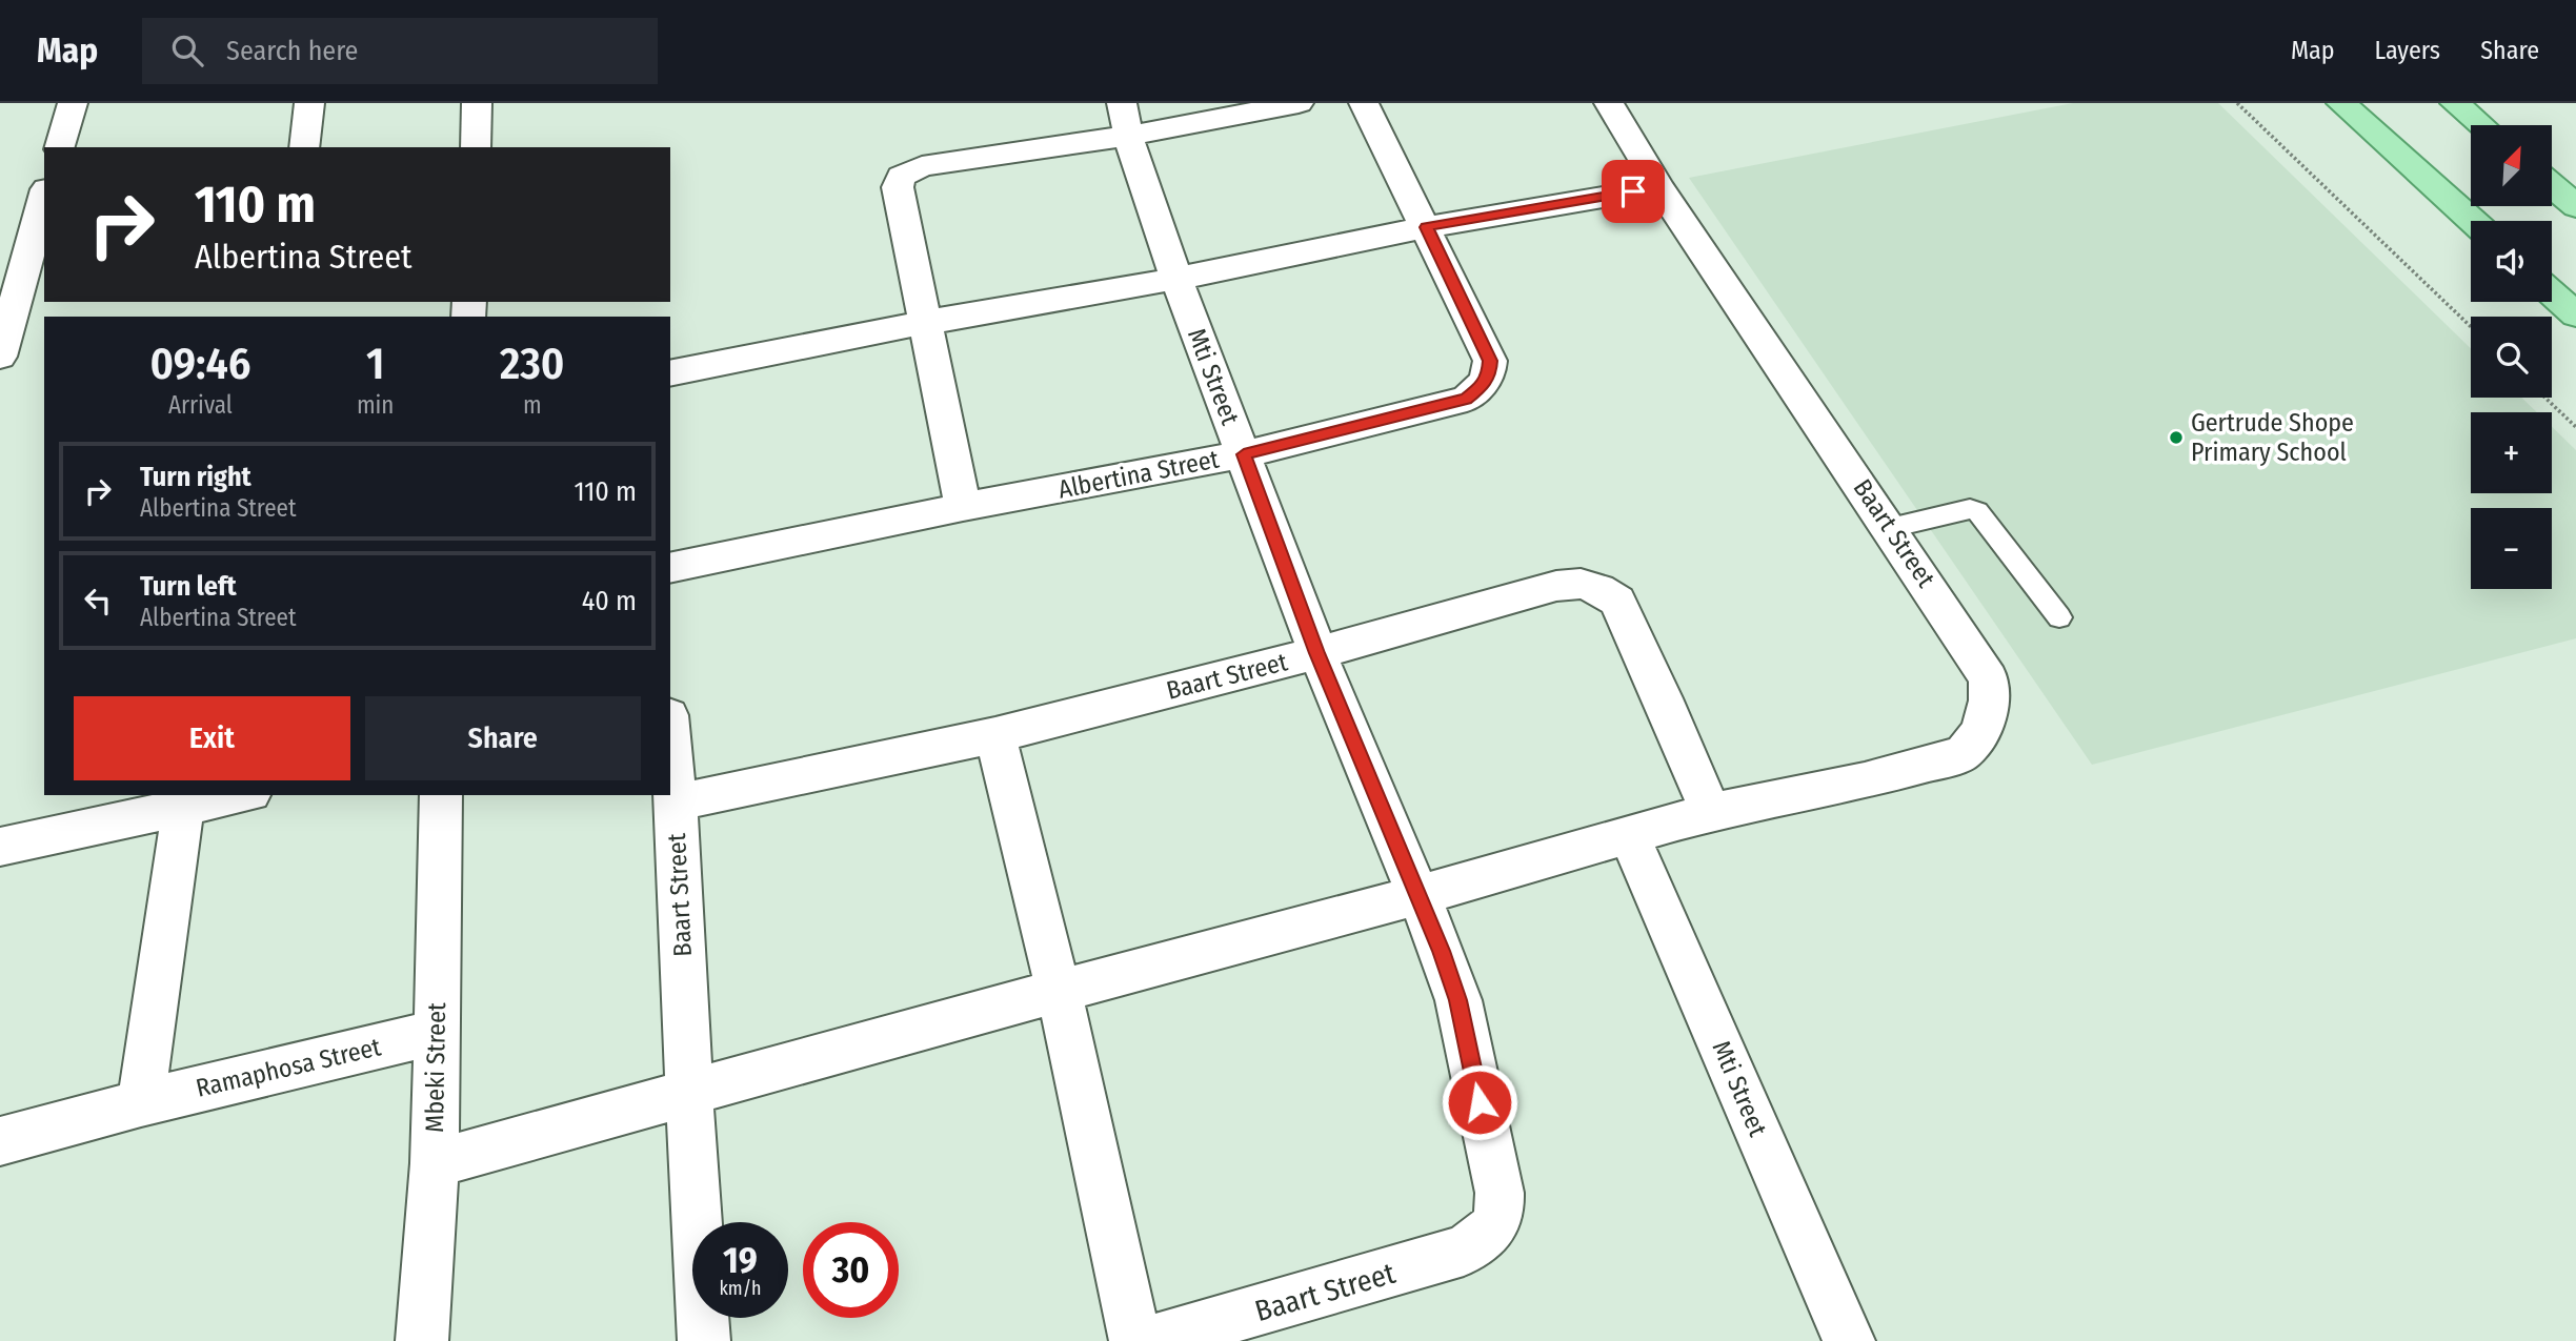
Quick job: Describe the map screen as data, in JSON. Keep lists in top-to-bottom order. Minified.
{"streets":{"street":["Mti Street","Albertina Street","Baart Street","Ramaphosa Street","Mbeki Street"]},"crossings":[["Mti Street","Albertina Street"],["Mti Street","Baart Street"],["Baart Street","Mbeki Street"],["Ramaphosa Street","Mbeki Street"]],"places":["Gertrude Shope Primary School"],"north":"top right","page":{"header":"Map","search":"Search here","nav":["Map","Layers","Share"],"map_buttons":["+","−"],"turn":["110 m","Albertina Street"],"eta":["09:46","Arrival","1","min","230","m"],"list":[{"name":"Turn right","note":"Albertina Street","value":"110 m"},{"name":"Turn left","note":"Albertina Street","value":"40 m"}],"buttons":["Exit","Share"],"speed":"19 km/h","limit":"30"}}
